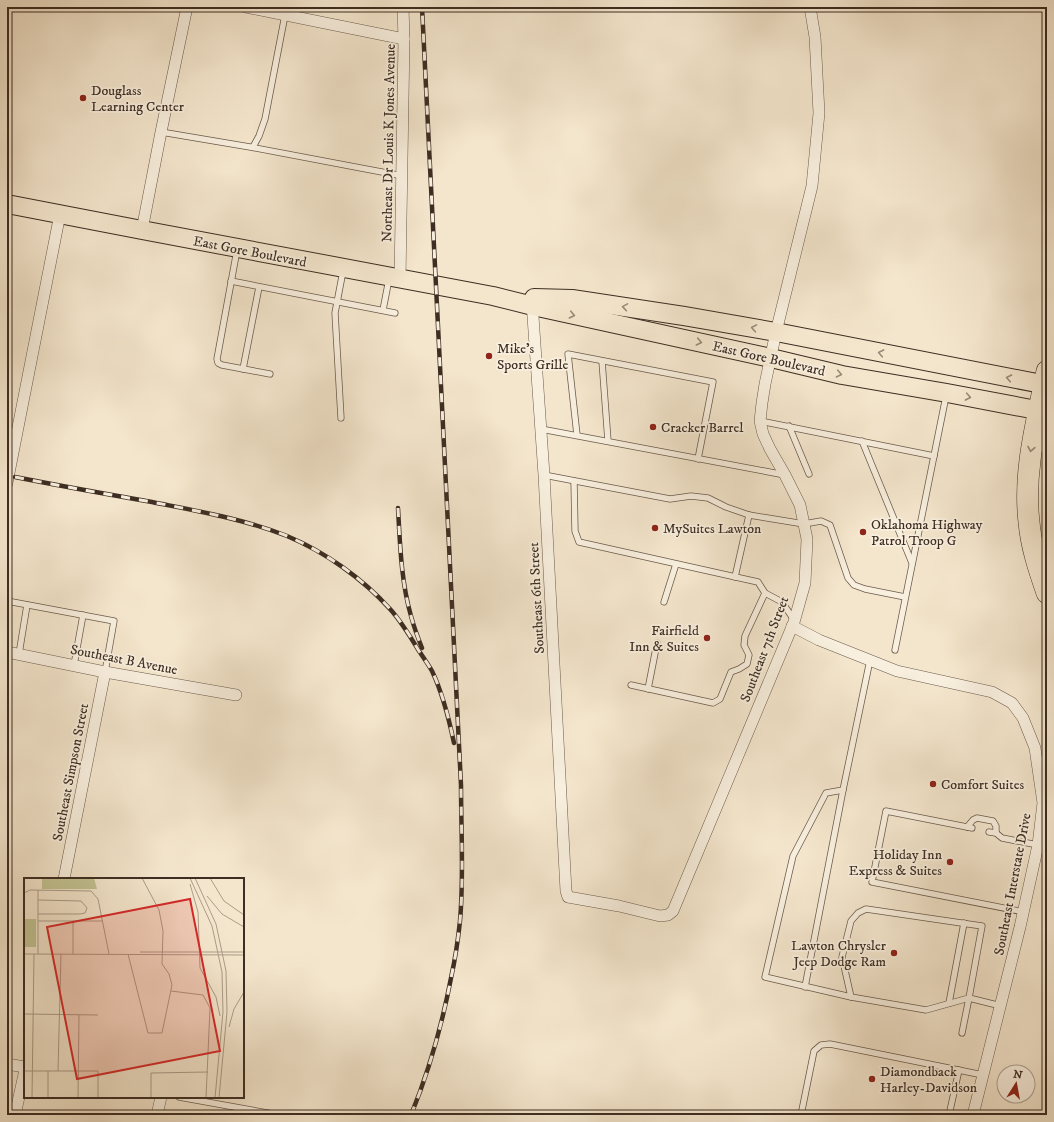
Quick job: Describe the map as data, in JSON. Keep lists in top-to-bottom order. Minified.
{"streets":{"main road":["East Gore Boulevard"],"street":["Northeast Dr Louis K Jones Avenue","Southeast 6th Street","Southeast 7th Street","Southeast B Avenue","Southeast Simpson Street","Southeast Interstate Drive"]},"crossings":[["Northeast Dr Louis K Jones Avenue","East Gore Boulevard"],["East Gore Boulevard","Southeast 6th Street"],["East Gore Boulevard","Southeast 7th Street"],["Southeast 6th Street","Southeast 7th Street"],["Southeast 7th Street","Southeast Interstate Drive"],["Southeast B Avenue","Southeast Simpson Street"]],"places":["Douglass Learning Center","Mike's Sports Grille","Cracker Barrel","MySuites Lawton","Oklahoma Highway Patrol Troop G","Fairfield Inn & Suites","Comfort Suites","Holiday Inn Express & Suites","Lawton Chrysler Jeep Dodge Ram","Diamondback Harley-Davidson"],"north":"top"}
